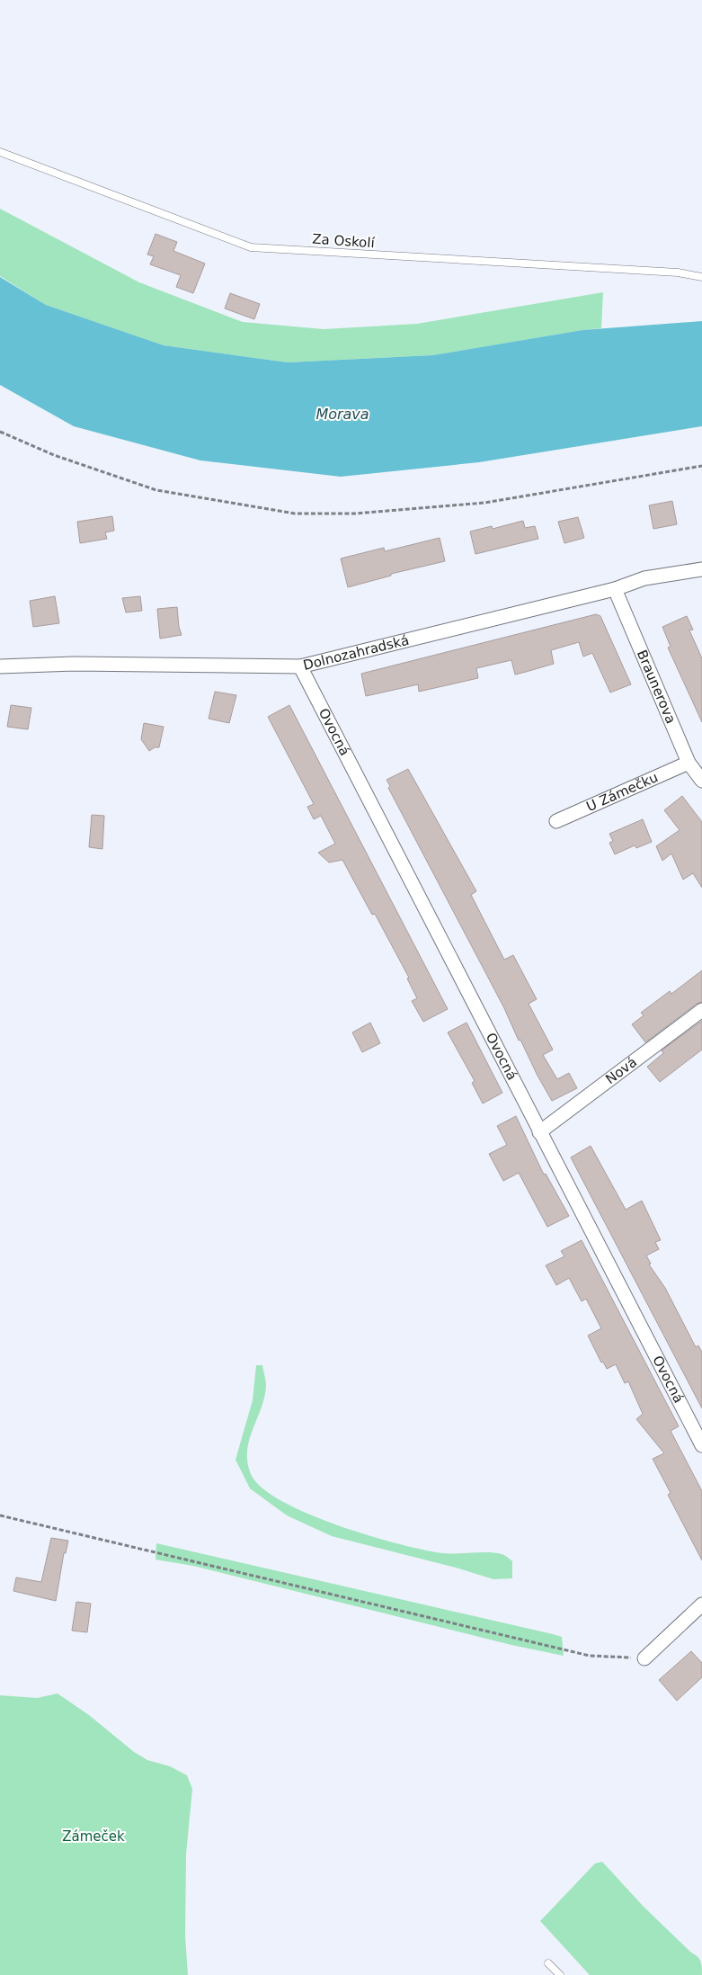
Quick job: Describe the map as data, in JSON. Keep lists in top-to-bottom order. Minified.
{"streets":{"street":["Dolnozahradská","Braunerova","Ovocná","U Zámečku","Nová"],"lane":["Za Oskolí"]},"crossings":[["Dolnozahradská","Braunerova"],["Dolnozahradská","Ovocná"],["Braunerova","U Zámečku"],["Ovocná","Nová"]],"water":["Morava"],"parks":["Zámeček"]}
